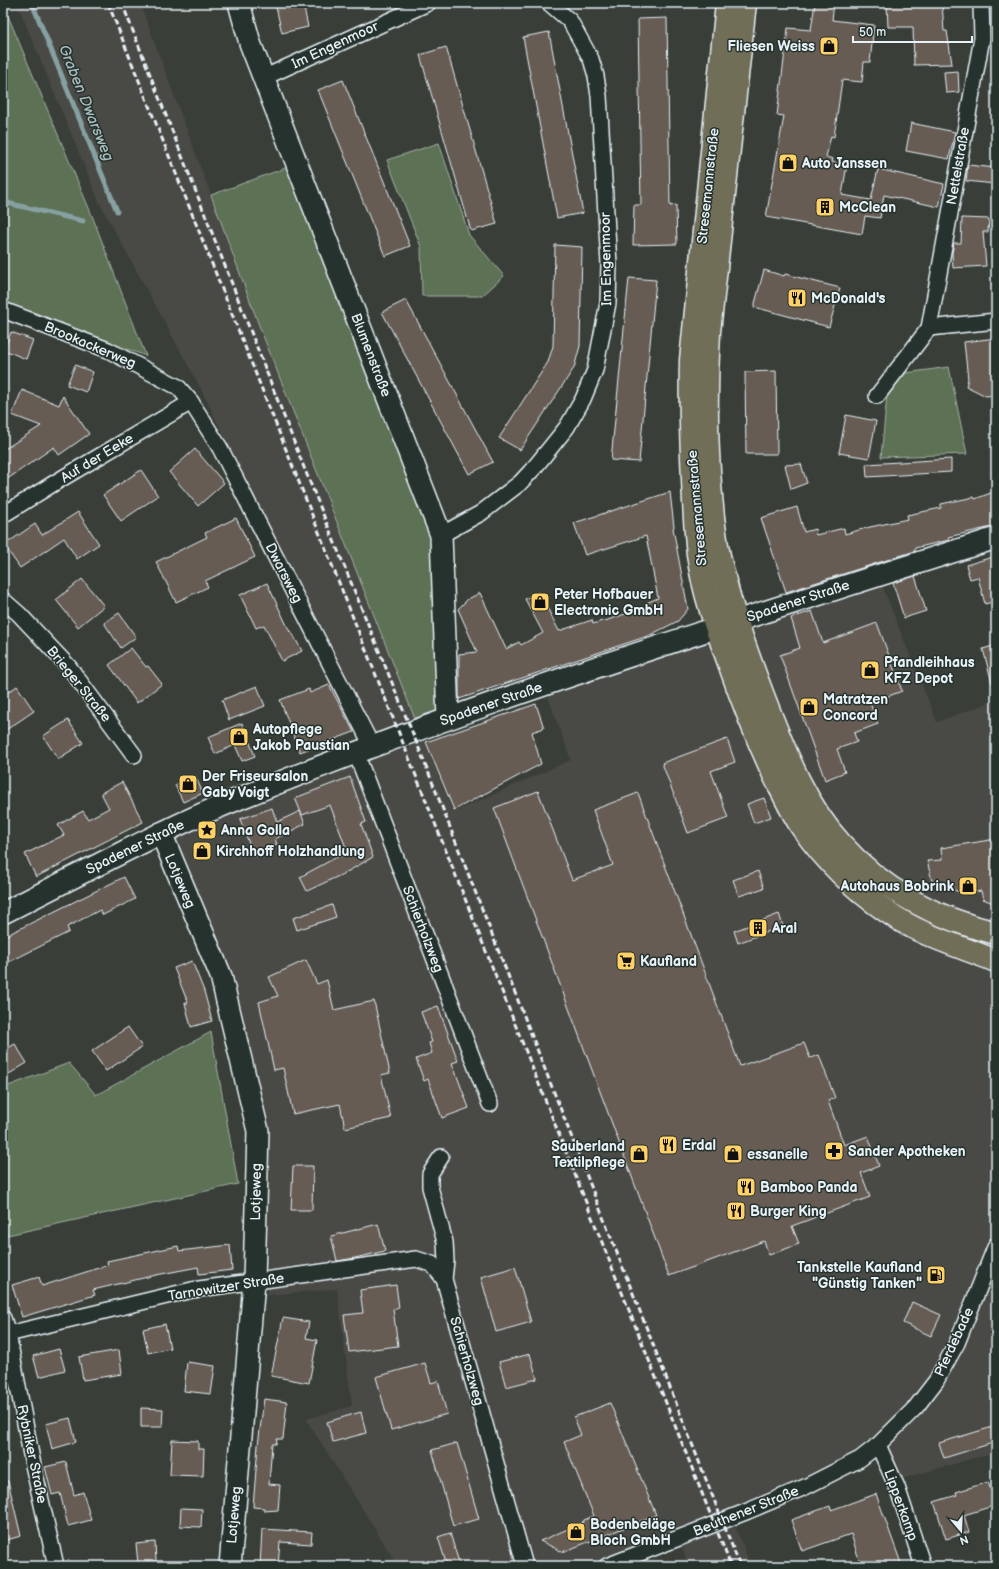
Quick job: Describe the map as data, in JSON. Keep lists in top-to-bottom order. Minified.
{"streets":{"main road":["Stresemannstraße"],"street":["Im Engenmoor","Nettelstraße","Brookackerweg","Blumenstraße","Auf der Eeke","Dwarsweg","Spadener Straße","Brieger Straße","Lotjeweg","Schierholzweg","Tarnowitzer Straße","Pferdebade","Rybniker Straße","Lipperkamp","Beuthener Straße"]},"crossings":[["Im Engenmoor","Blumenstraße"],["Stresemannstraße","Spadener Straße"],["Brookackerweg","Auf der Eeke"],["Brookackerweg","Dwarsweg"],["Blumenstraße","Spadener Straße"],["Auf der Eeke","Dwarsweg"],["Dwarsweg","Spadener Straße"],["Dwarsweg","Schierholzweg"],["Spadener Straße","Lotjeweg"],["Spadener Straße","Schierholzweg"],["Lotjeweg","Tarnowitzer Straße"],["Schierholzweg","Tarnowitzer Straße"],["Tarnowitzer Straße","Rybniker Straße"],["Pferdebade","Lipperkamp"],["Pferdebade","Beuthener Straße"],["Lipperkamp","Beuthener Straße"]],"water":["Graben Dwarsweg"],"places":{"shop":["Fliesen Weiss","Auto Janssen","Peter Hofbauer Electronic GmbH","Pfandleihhaus KFZ Depot","Matratzen Concord","Autopflege Jakob Paustian","Der Friseursalon Gaby Voigt","Kirchhoff Holzhandlung","Autohaus Bobrink","Sauberland Textilpflege","essanelle","Bodenbeläge Bloch GmbH"],"building":["McClean","Aral"],"restaurant":["McDonald's","Erdal","Bamboo Panda","Burger King"],"place":["Anna Golla"],"supermarket":["Kaufland"],"pharmacy":["Sander Apotheken"],"fuel station":["Tankstelle Kaufland \"Günstig Tanken\""]},"scale_bar":"50 m","north":"bottom"}
